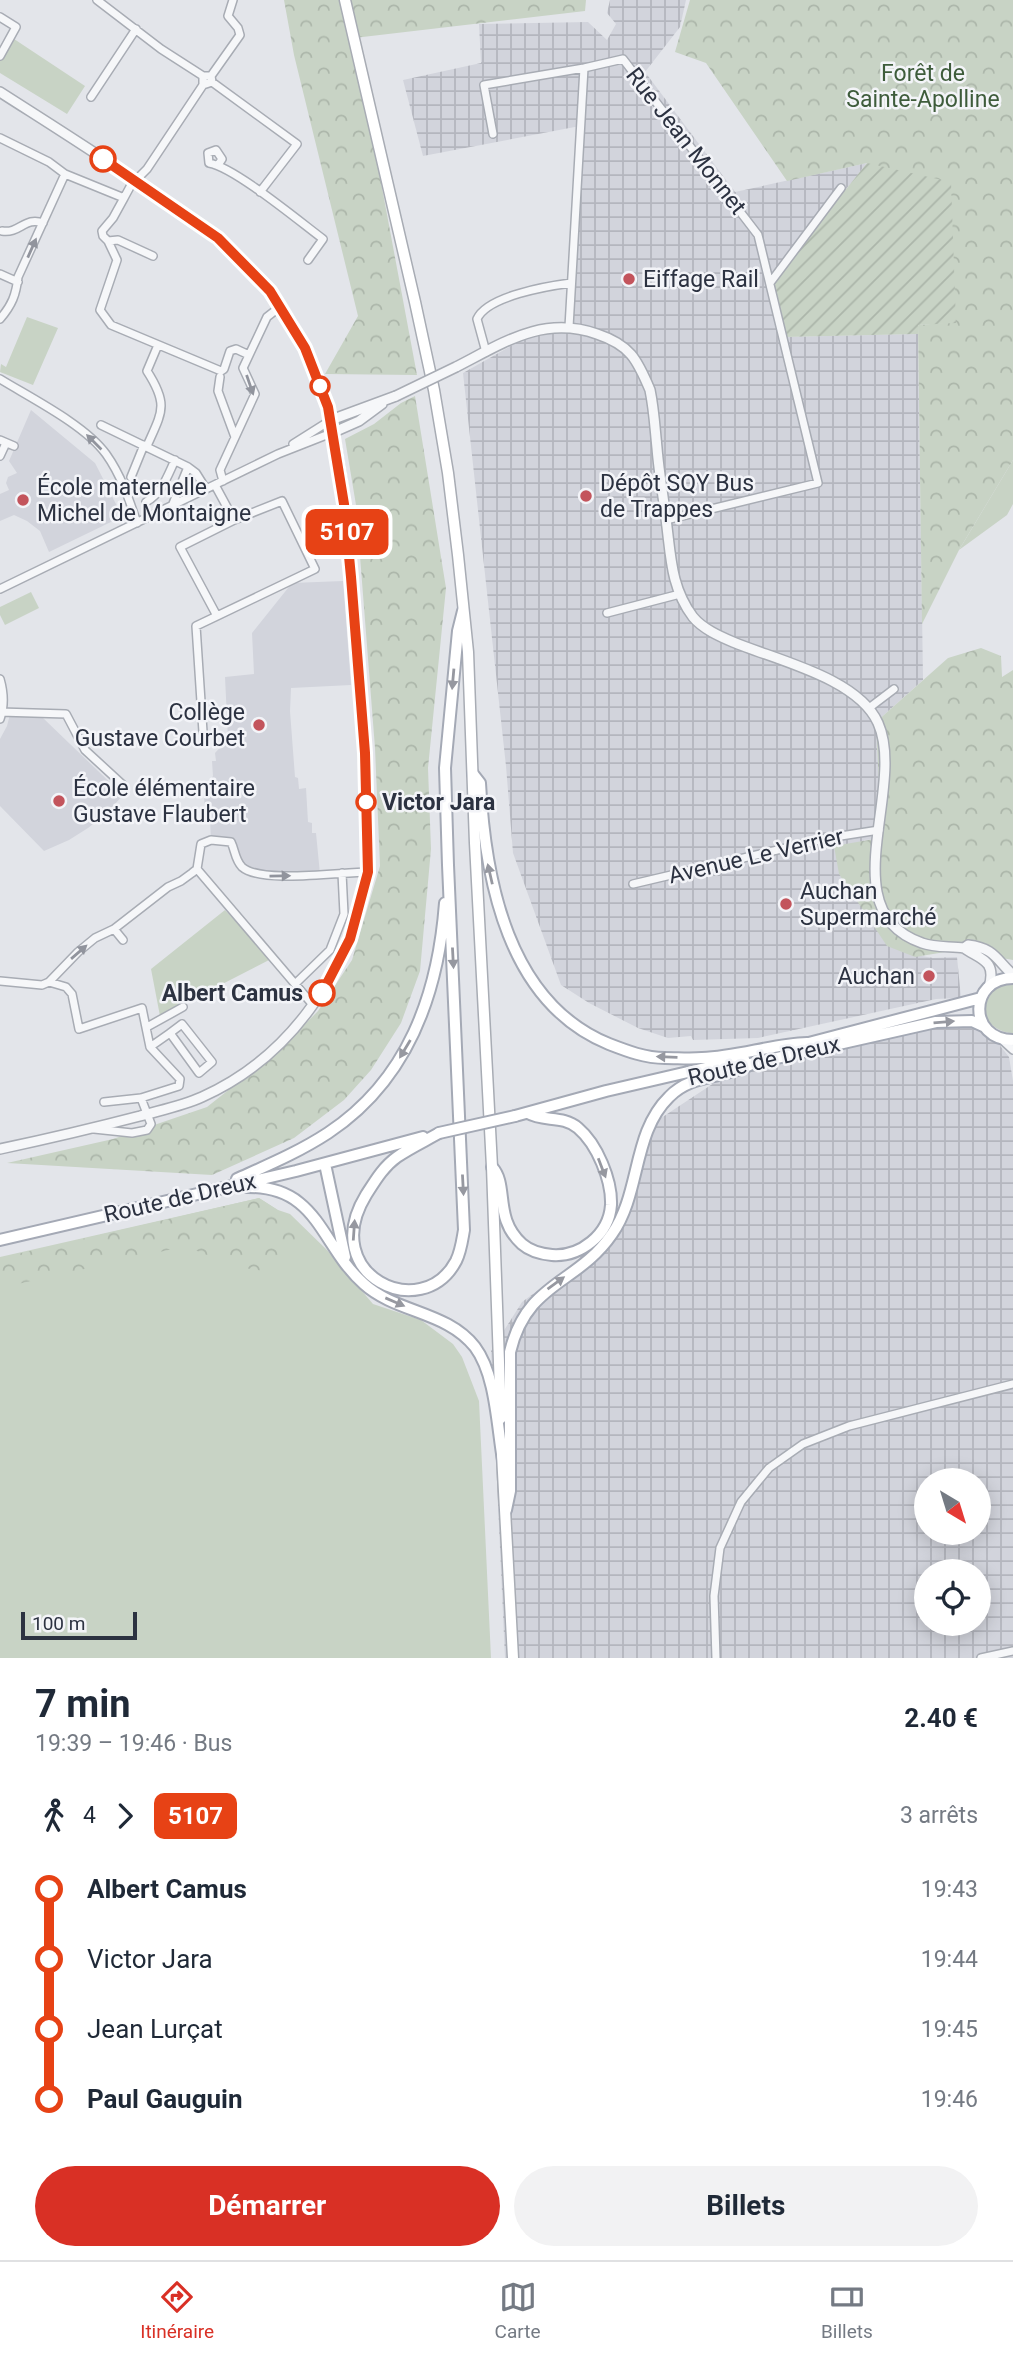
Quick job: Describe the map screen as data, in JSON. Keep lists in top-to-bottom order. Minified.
{"streets":{"main road":["Route de Dreux"],"street":["Rue Jean Monnet","Avenue Le Verrier"]},"parks":["Forêt de Sainte-Apolline"],"places":["Eiffage Rail","Dépôt SQY Bus de Trappes","École maternelle Michel de Montaigne","Collège Gustave Courbet","École élémentaire Gustave Flaubert","Victor Jara","Auchan Supermarché","Auchan","Albert Camus"],"lines":["bus line 5107"],"scale_bar":"100 m","north":"bottom right","page":{"on_map":"5107","scale":"100 m","heading":["7 min","19:39 – 19:46 · Bus","2.40 €"],"legs":["4","5107","3 arrêts"],"list":[{"name":"Albert Camus","value":"19:43"},{"name":"Victor Jara","value":"19:44"},{"name":"Jean Lurçat","value":"19:45"},{"name":"Paul Gauguin","value":"19:46"}],"buttons":["Démarrer","Billets"],"tabs":["Itinéraire","Carte","Billets"]}}
